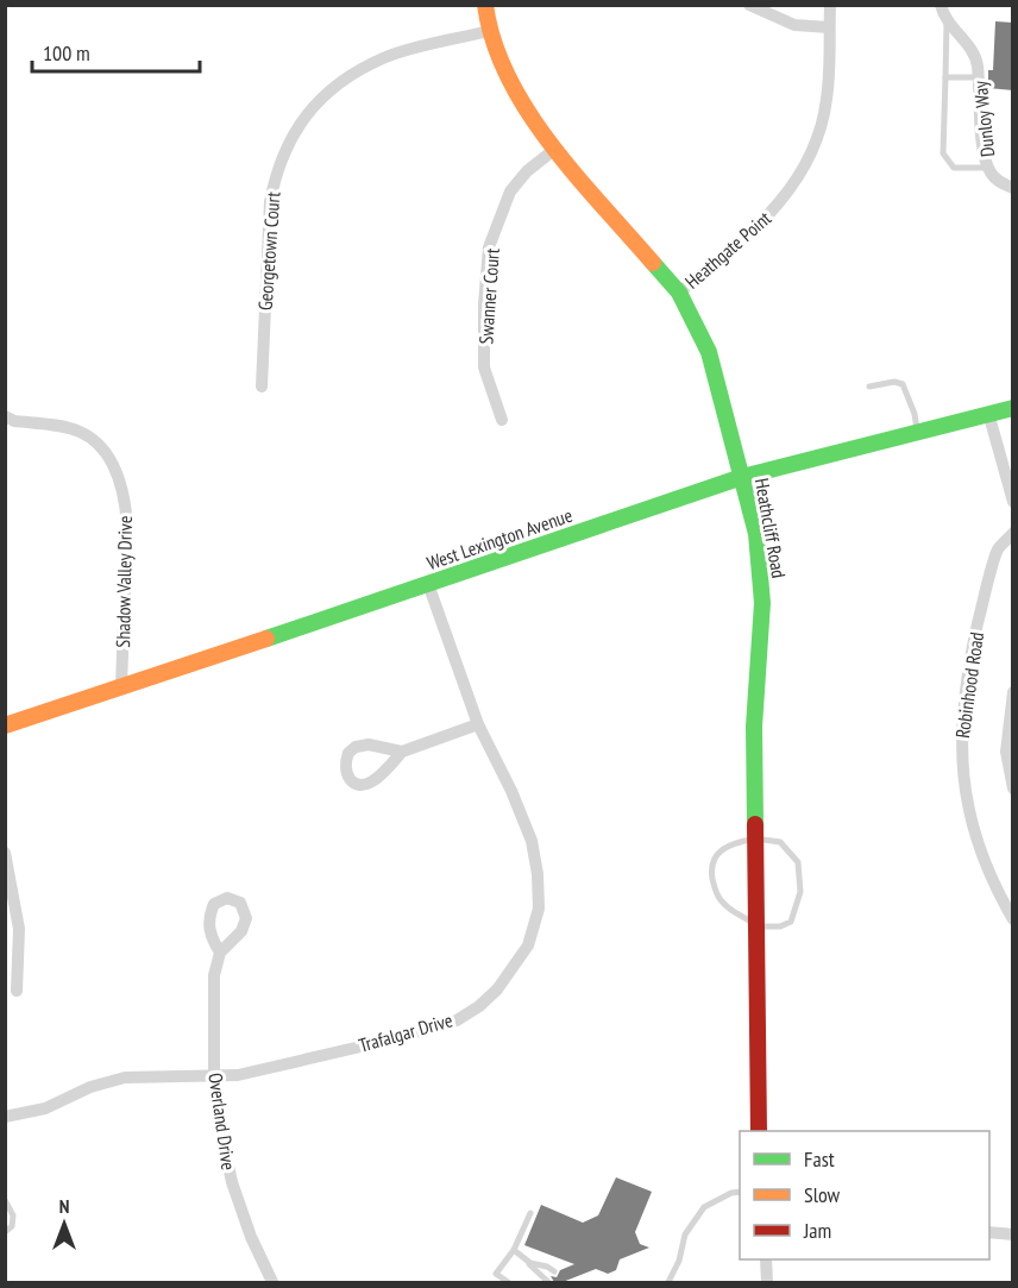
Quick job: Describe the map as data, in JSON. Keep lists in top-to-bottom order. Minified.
{"streets":{"street":["Dunloy Way","Heathgate Point","Georgetown Court","Swanner Court","Heathcliff Road","West Lexington Avenue","Shadow Valley Drive","Robinhood Road","Trafalgar Drive","Overland Drive"]},"crossings":[["Heathgate Point","Heathcliff Road"],["Georgetown Court","Heathcliff Road"],["Swanner Court","Heathcliff Road"],["Heathcliff Road","West Lexington Avenue"],["West Lexington Avenue","Shadow Valley Drive"],["West Lexington Avenue","Trafalgar Drive"],["Trafalgar Drive","Overland Drive"]],"legend":["Fast","Slow","Jam"],"scale_bar":"100 m","north":"top"}
